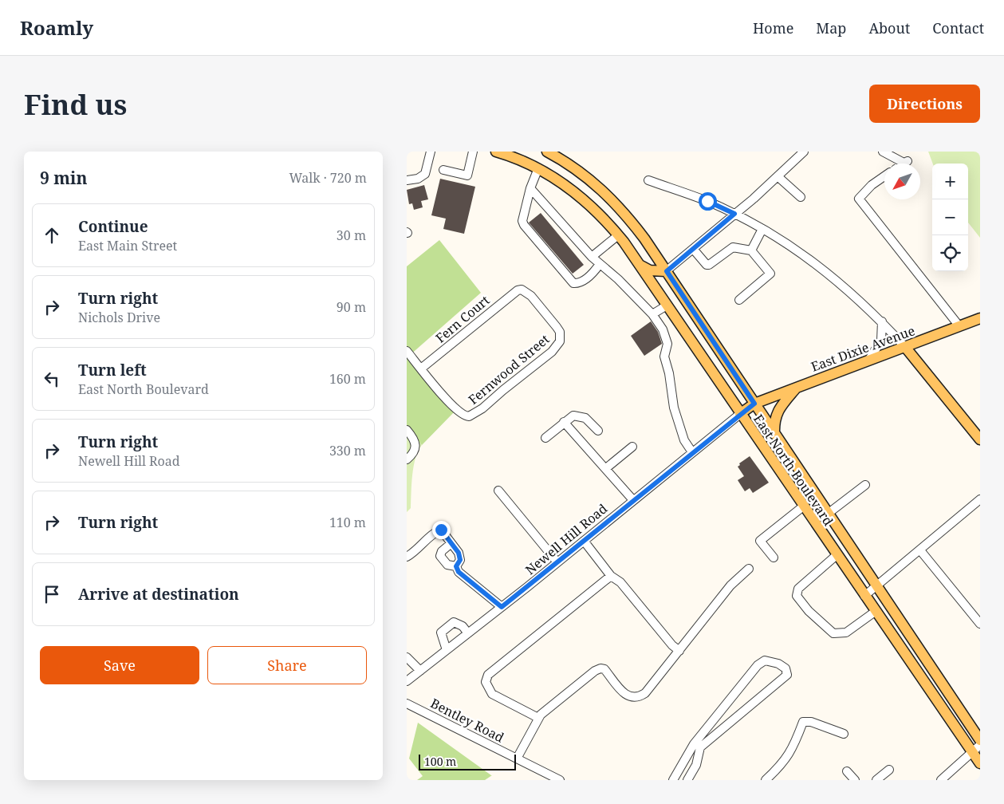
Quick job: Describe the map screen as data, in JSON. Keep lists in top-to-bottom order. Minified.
{"streets":{"main road":["East Dixie Avenue","East North Boulevard"],"street":["Fern Court","Fernwood Street","Newell Hill Road","Bentley Road"]},"crossings":[["Fern Court","Fernwood Street"],["East Dixie Avenue","East North Boulevard"],["East Dixie Avenue","Newell Hill Road"],["East North Boulevard","Newell Hill Road"]],"scale_bar":"100 m","north":"bottom left","page":{"header":"Roamly","nav":["Home","Map","About","Contact"],"buttons":["Directions",["Save","Share"]],"title":"Find us","heading":["9 min","Walk · 720 m"],"map_buttons":["+","−"],"list":[["Continue","East Main Street","30 m"],["Turn right","Nichols Drive","90 m"],["Turn left","East North Boulevard","160 m"],["Turn right","Newell Hill Road","330 m"],["Turn right","110 m"],"Arrive at destination"],"scale":"100 m"}}
